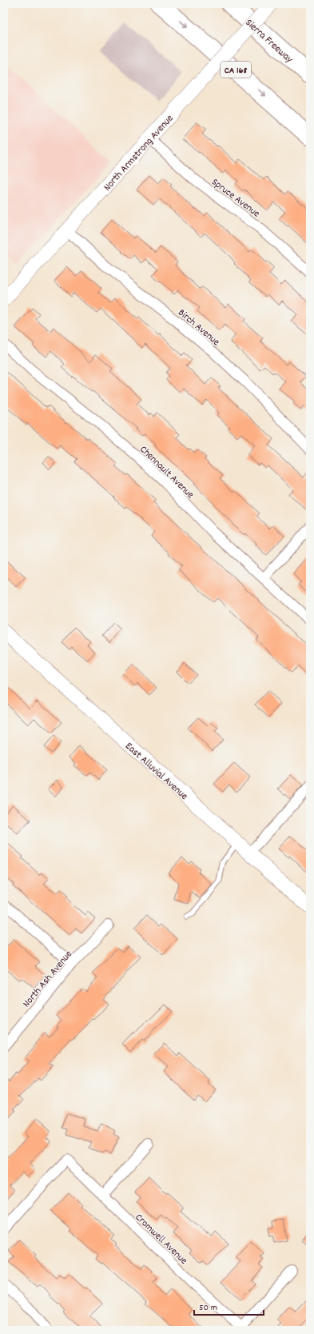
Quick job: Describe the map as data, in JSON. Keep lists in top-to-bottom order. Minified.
{"streets":{"highway":["Sierra Freeway","CA 168"],"street":["North Armstrong Avenue","Spruce Avenue","Birch Avenue","Chennault Avenue","East Alluvial Avenue","North Ash Avenue","Cromwell Avenue"]},"crossings":[["North Armstrong Avenue","Spruce Avenue"],["North Armstrong Avenue","Birch Avenue"]],"scale_bar":"50 m"}
